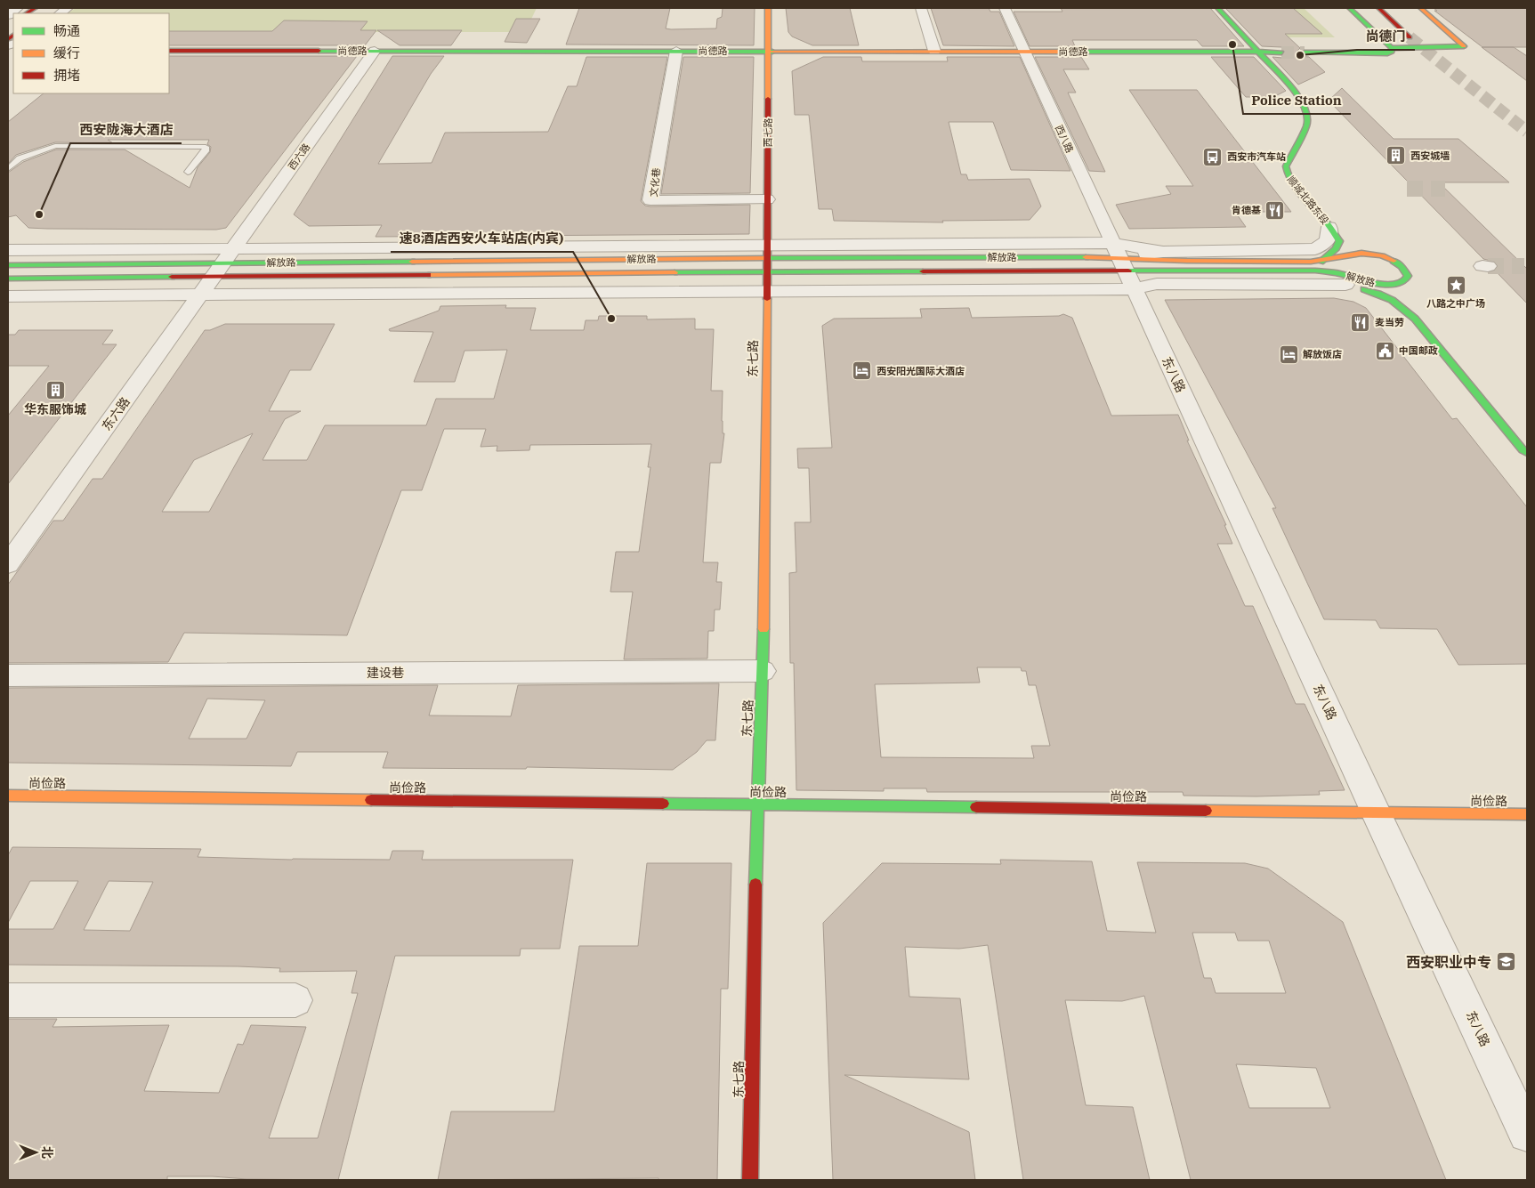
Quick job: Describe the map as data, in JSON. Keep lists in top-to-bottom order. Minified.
{"streets":{"street":["尚德路","西七路","西八路","西六路","文化巷","顺城北路东段","解放路","东七路","东八路","东六路","建设巷","尚俭路"]},"crossings":[["尚德路","西七路"],["尚德路","西八路"],["尚德路","西六路"],["尚德路","文化巷"],["尚德路","顺城北路东段"],["西七路","文化巷"],["西七路","东七路"],["西八路","解放路"],["西八路","东八路"],["西六路","解放路"],["西六路","东六路"],["解放路","东七路"],["解放路","东八路"],["解放路","东六路"],["东七路","建设巷"],["东七路","尚俭路"],["东八路","尚俭路"]],"places":{"other":["Police Station","尚德门","西安陇海大酒店","速8酒店西安火车站店(内宾)"],"building":["西安城墙","华东服饰城"],"bus stop":["西安市汽车站"],"restaurant":["肯德基","麦当劳"],"place":["八路之中广场"],"public building":["中国邮政"],"hotel":["解放饭店","西安阳光国际大酒店"],"school or university":["西安职业中专"]},"legend":["畅通","缓行","拥堵"],"north":"right"}
